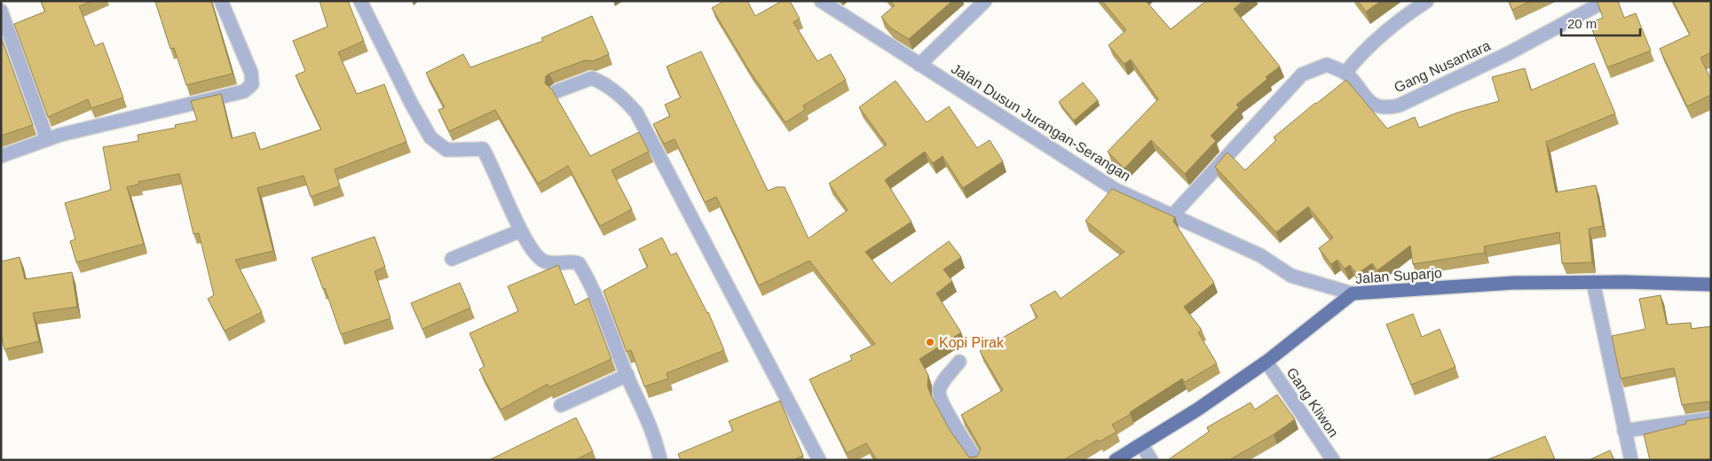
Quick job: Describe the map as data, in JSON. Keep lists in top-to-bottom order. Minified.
{"streets":{"main road":["Jalan Suparjo"],"street":["Gang Nusantara","Jalan Dusun Jurangan-Serangan","Gang Kliwon"]},"crossings":[["Jalan Dusun Jurangan-Serangan","Jalan Suparjo"],["Jalan Suparjo","Gang Kliwon"]],"places":["Kopi Pirak"],"scale_bar":"20 m"}
